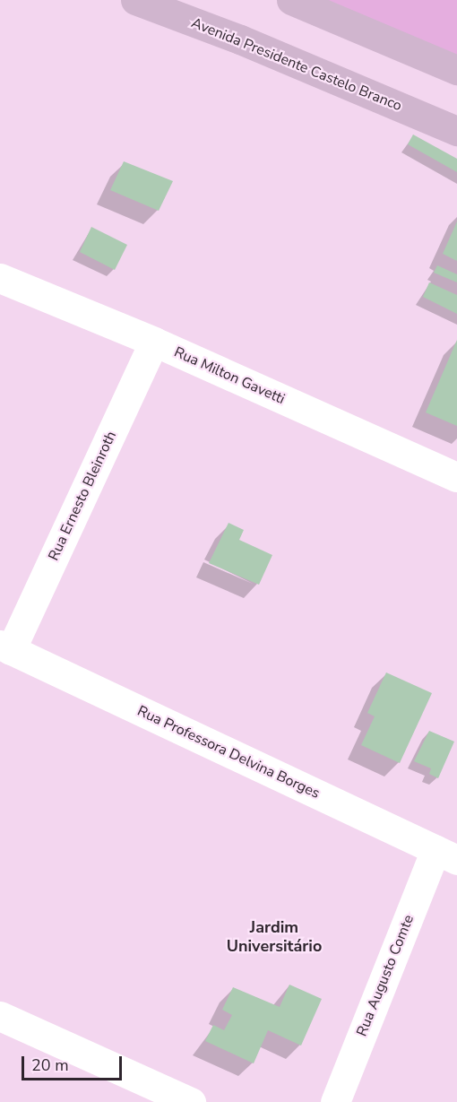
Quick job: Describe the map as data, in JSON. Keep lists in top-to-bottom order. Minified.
{"streets":{"main road":["Avenida Presidente Castelo Branco"],"street":["Rua Milton Gavetti","Rua Ernesto Bleinroth","Rua Professora Delvina Borges","Rua Augusto Comte"]},"crossings":[["Rua Milton Gavetti","Rua Ernesto Bleinroth"],["Rua Ernesto Bleinroth","Rua Professora Delvina Borges"],["Rua Professora Delvina Borges","Rua Augusto Comte"]],"districts":["Jardim Universitário"],"scale_bar":"20 m"}
